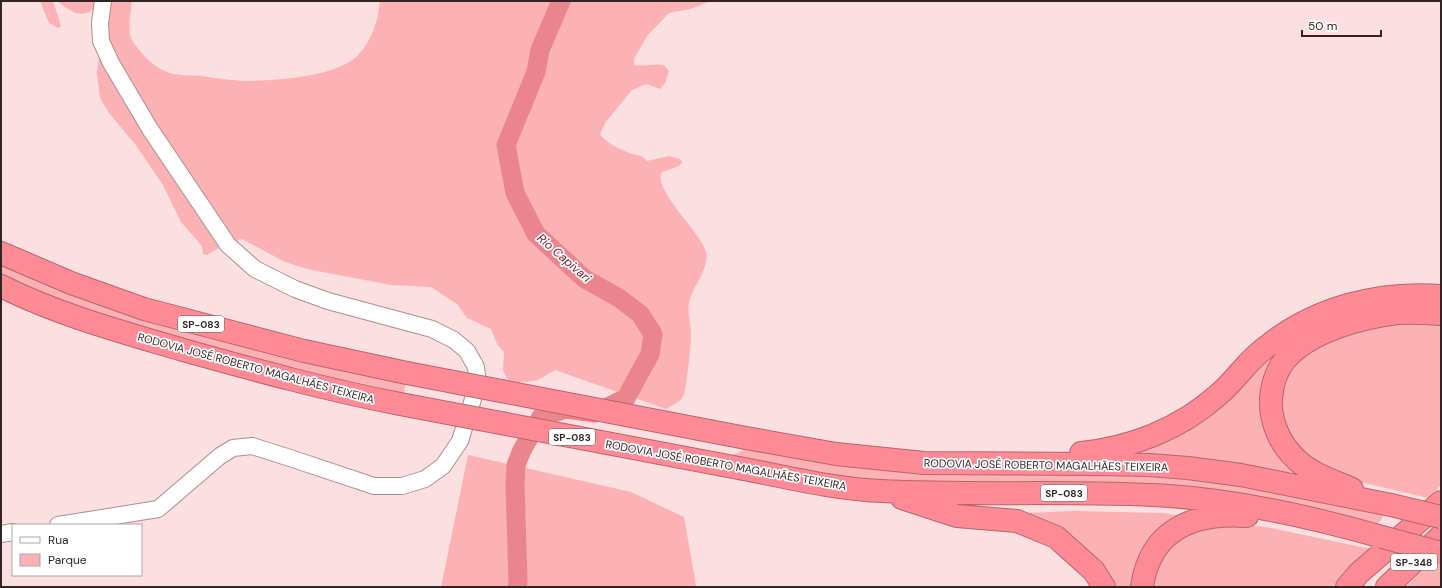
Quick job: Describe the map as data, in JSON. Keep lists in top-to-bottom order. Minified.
{"streets":{"highway":["SP-083","RODOVIA JOSÉ ROBERTO MAGALHÃES TEIXEIRA","SP-348"]},"water":["Rio Capivari"],"legend":["Rua","Parque"],"scale_bar":"50 m"}
